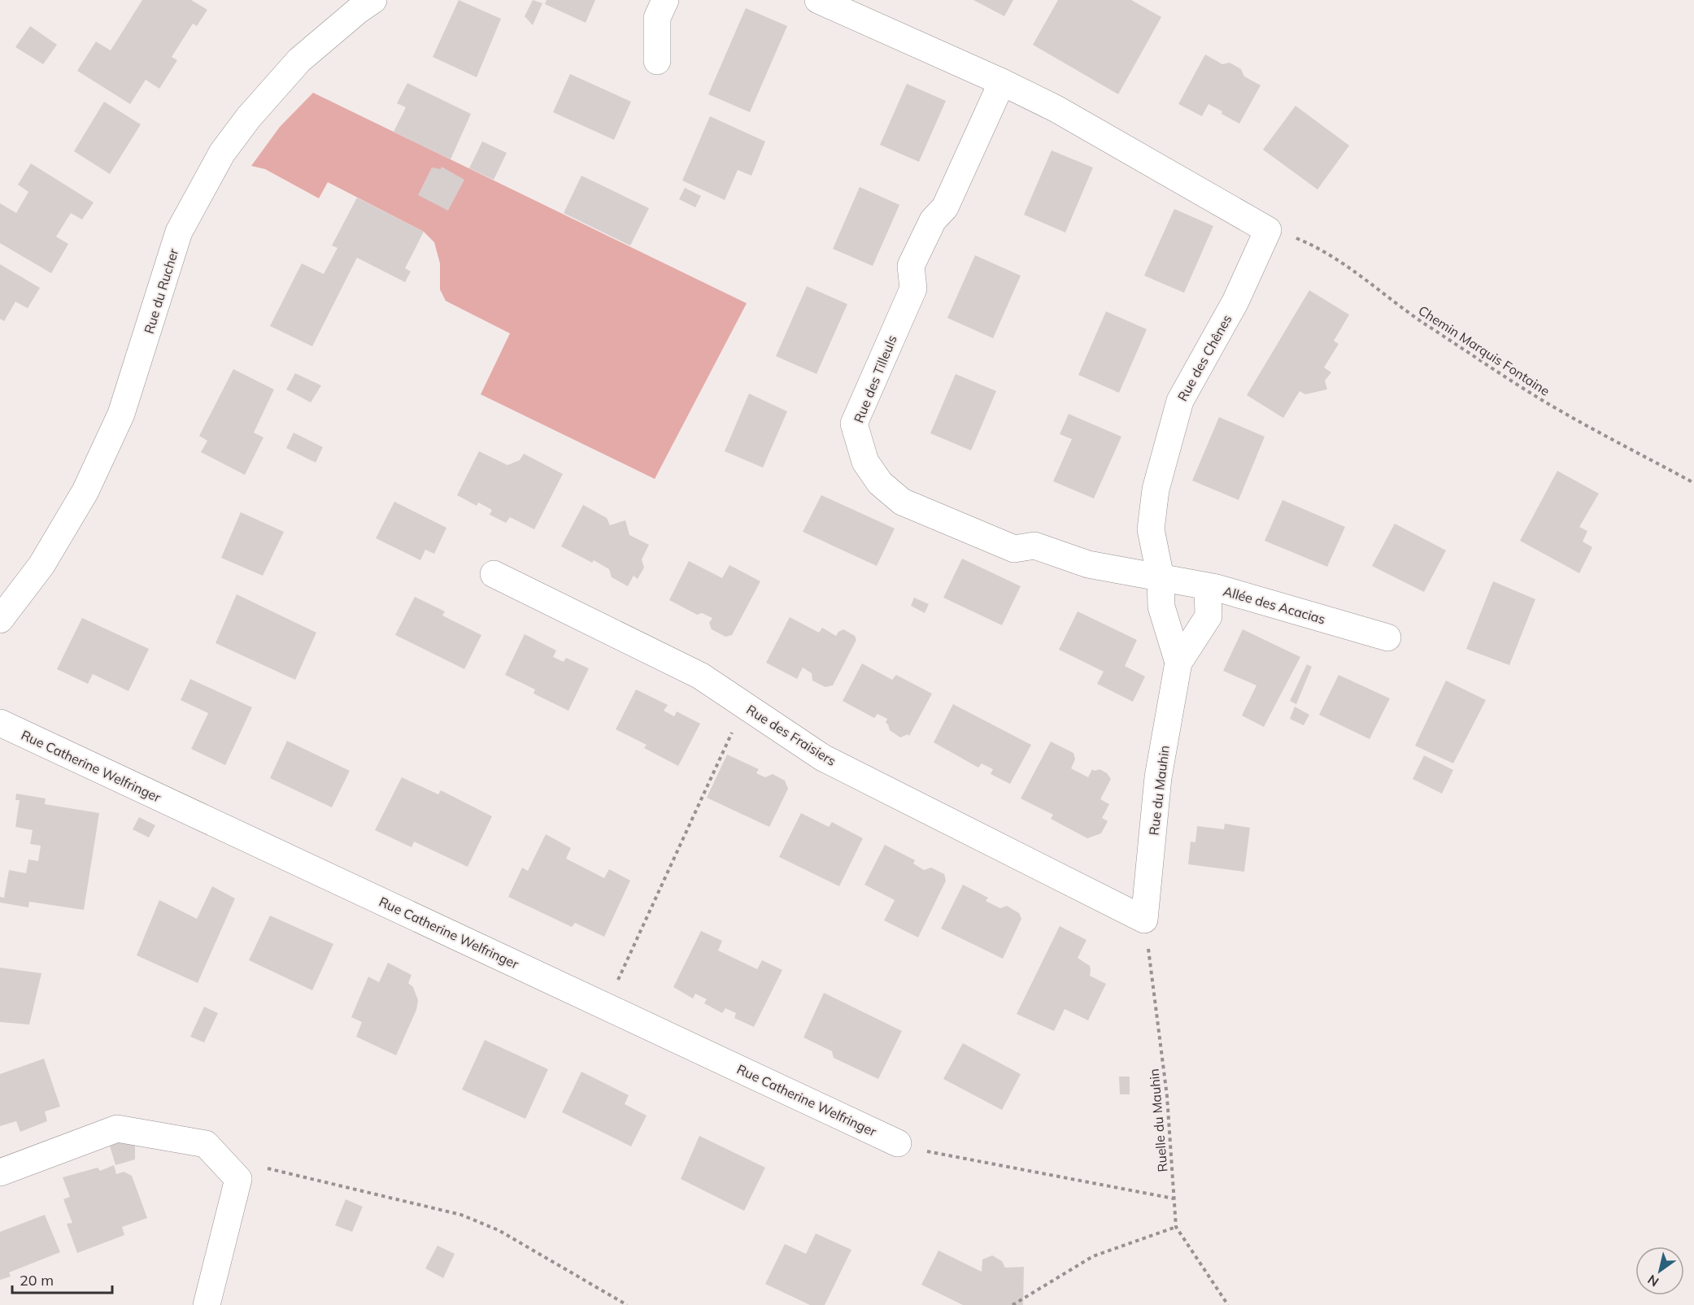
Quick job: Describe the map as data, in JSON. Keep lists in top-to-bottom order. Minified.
{"streets":{"street":["Rue du Rucher","Rue des Chênes","Rue des Tilleuls","Allée des Acacias","Rue des Fraisiers","Rue Catherine Welfringer","Rue du Mauhin"],"path":["Chemin Marquis Fontaine","Ruelle du Mauhin"]},"crossings":[["Chemin Marquis Fontaine","Rue des Chênes"],["Rue des Chênes","Rue des Tilleuls"],["Rue des Chênes","Allée des Acacias"],["Rue des Chênes","Rue du Mauhin"],["Rue des Tilleuls","Allée des Acacias"],["Rue des Tilleuls","Rue du Mauhin"],["Allée des Acacias","Rue du Mauhin"],["Rue des Fraisiers","Rue du Mauhin"],["Rue des Fraisiers","Ruelle du Mauhin"],["Rue du Mauhin","Ruelle du Mauhin"]],"scale_bar":"20 m","north":"bottom left"}
